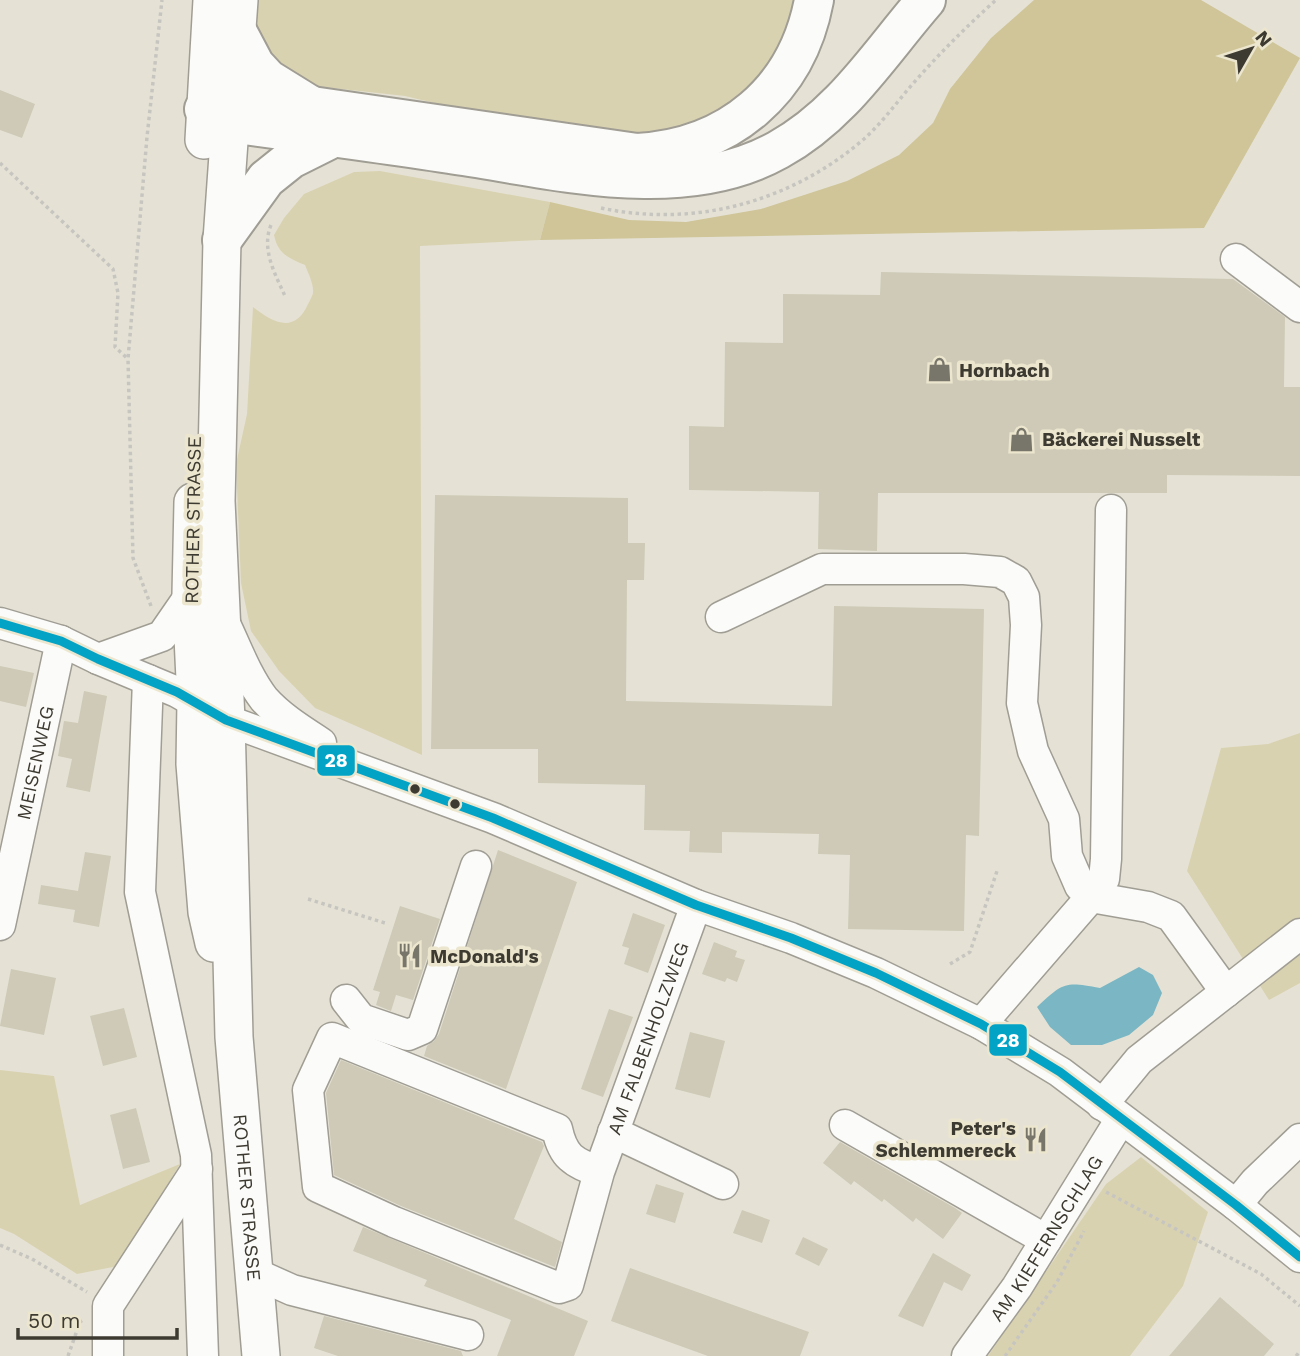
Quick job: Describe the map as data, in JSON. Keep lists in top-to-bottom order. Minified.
{"streets":{"main road":["ROTHER STRASSE"],"street":["MEISENWEG","AM FALBENHOLZWEG","AM KIEFERNSCHLAG"]},"places":{"shop":["Hornbach","Bäckerei Nusselt"],"restaurant":["McDonald's","Peter's Schlemmereck"]},"lines":["transit line 28"],"scale_bar":"50 m","north":"top right"}
